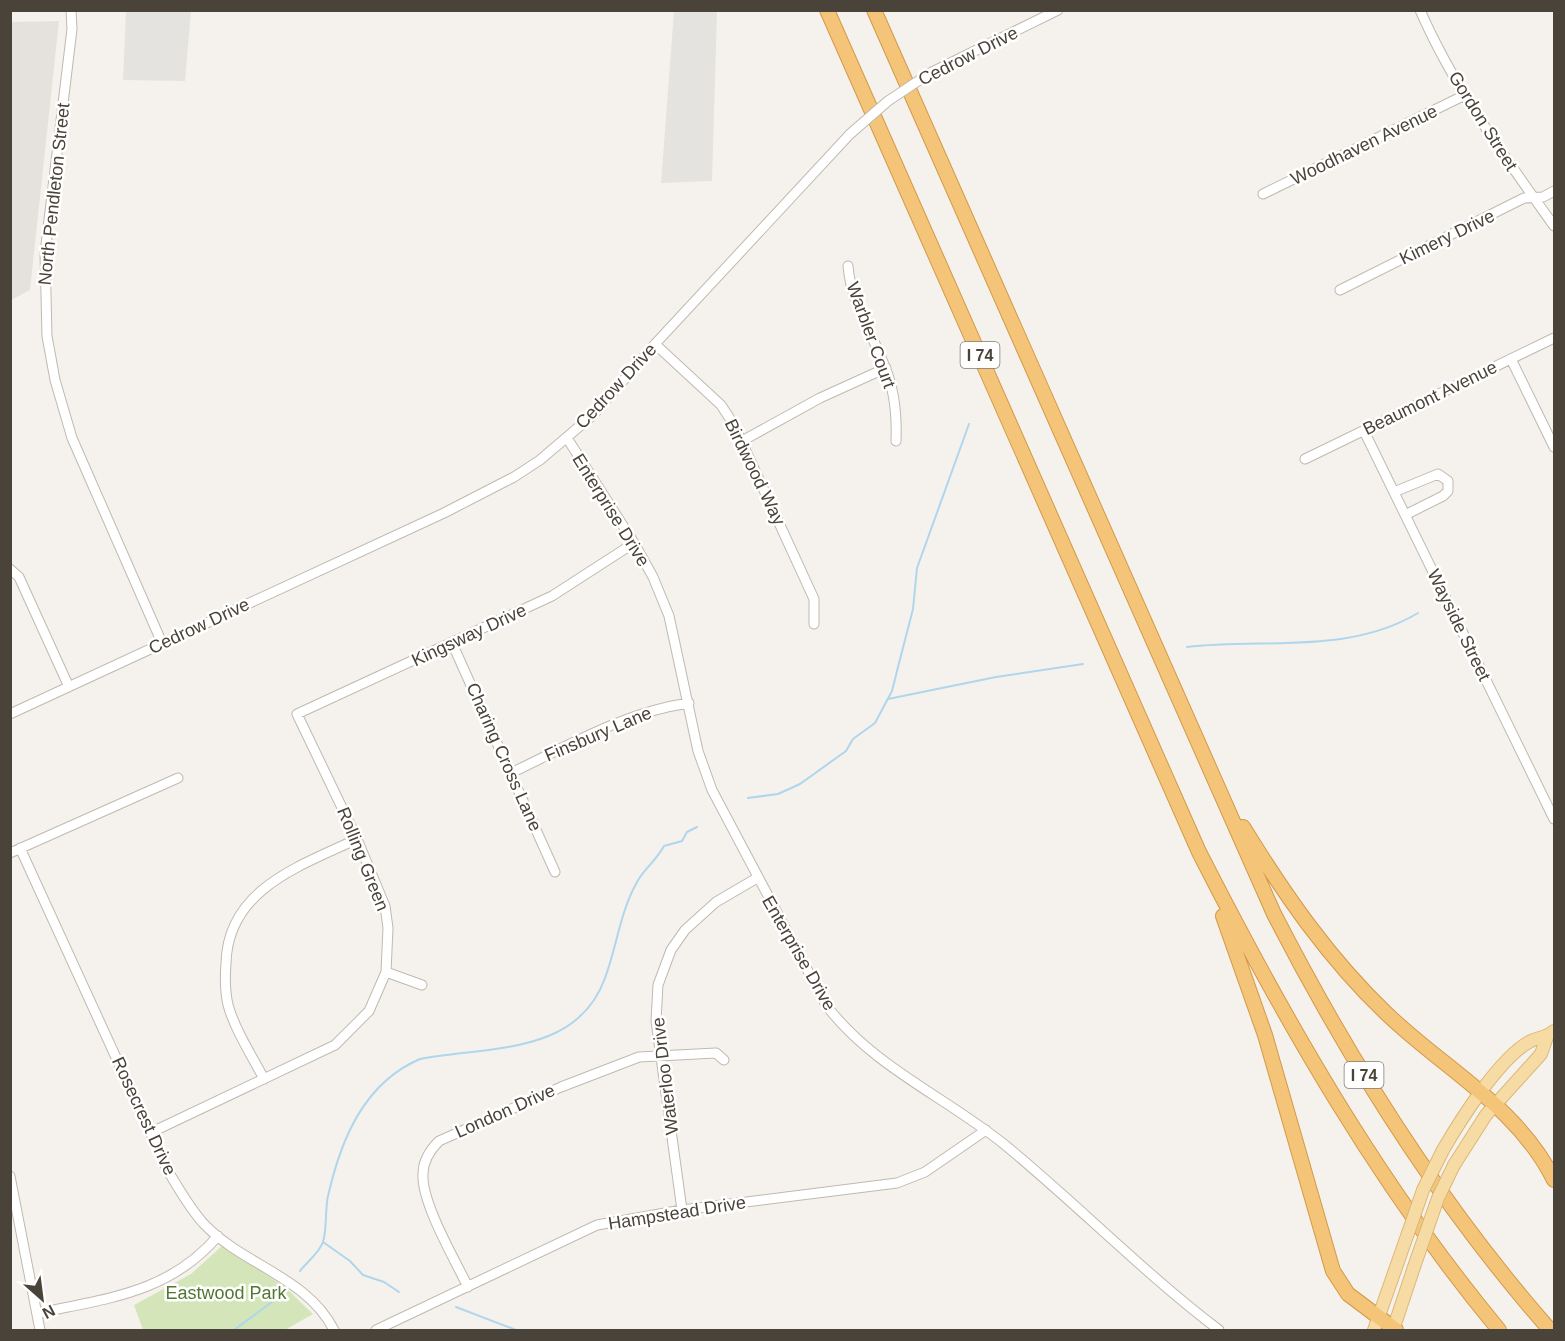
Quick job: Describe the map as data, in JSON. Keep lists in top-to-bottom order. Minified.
{"streets":{"highway":["I 74"],"street":["Cedrow Drive","Gordon Street","Woodhaven Avenue","North Pendleton Street","Kimery Drive","Warbler Court","Beaumont Avenue","Birdwood Way","Enterprise Drive","Wayside Street","Kingsway Drive","Finsbury Lane","Charing Cross Lane","Rolling Green","Waterloo Drive","London Drive","Rosecrest Drive","Hampstead Drive"]},"crossings":[["Cedrow Drive","North Pendleton Street"],["Cedrow Drive","Birdwood Way"],["Cedrow Drive","Enterprise Drive"],["Gordon Street","Woodhaven Avenue"],["Gordon Street","Kimery Drive"],["Beaumont Avenue","Wayside Street"],["Enterprise Drive","Kingsway Drive"],["Enterprise Drive","Finsbury Lane"],["Enterprise Drive","Waterloo Drive"],["Enterprise Drive","Hampstead Drive"],["Kingsway Drive","Charing Cross Lane"],["Kingsway Drive","Rolling Green"],["Finsbury Lane","Charing Cross Lane"],["Rolling Green","Rosecrest Drive"],["Waterloo Drive","London Drive"],["Waterloo Drive","Hampstead Drive"],["London Drive","Hampstead Drive"]],"parks":["Eastwood Park"],"north":"bottom right"}
